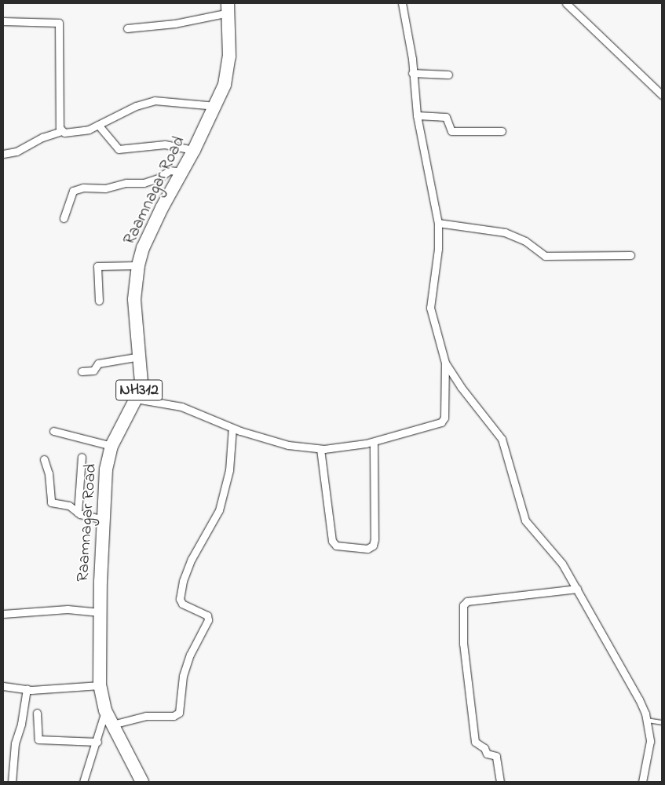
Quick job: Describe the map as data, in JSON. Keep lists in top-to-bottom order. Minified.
{"streets":{"highway":["Raamnagar Road","NH312"]}}
